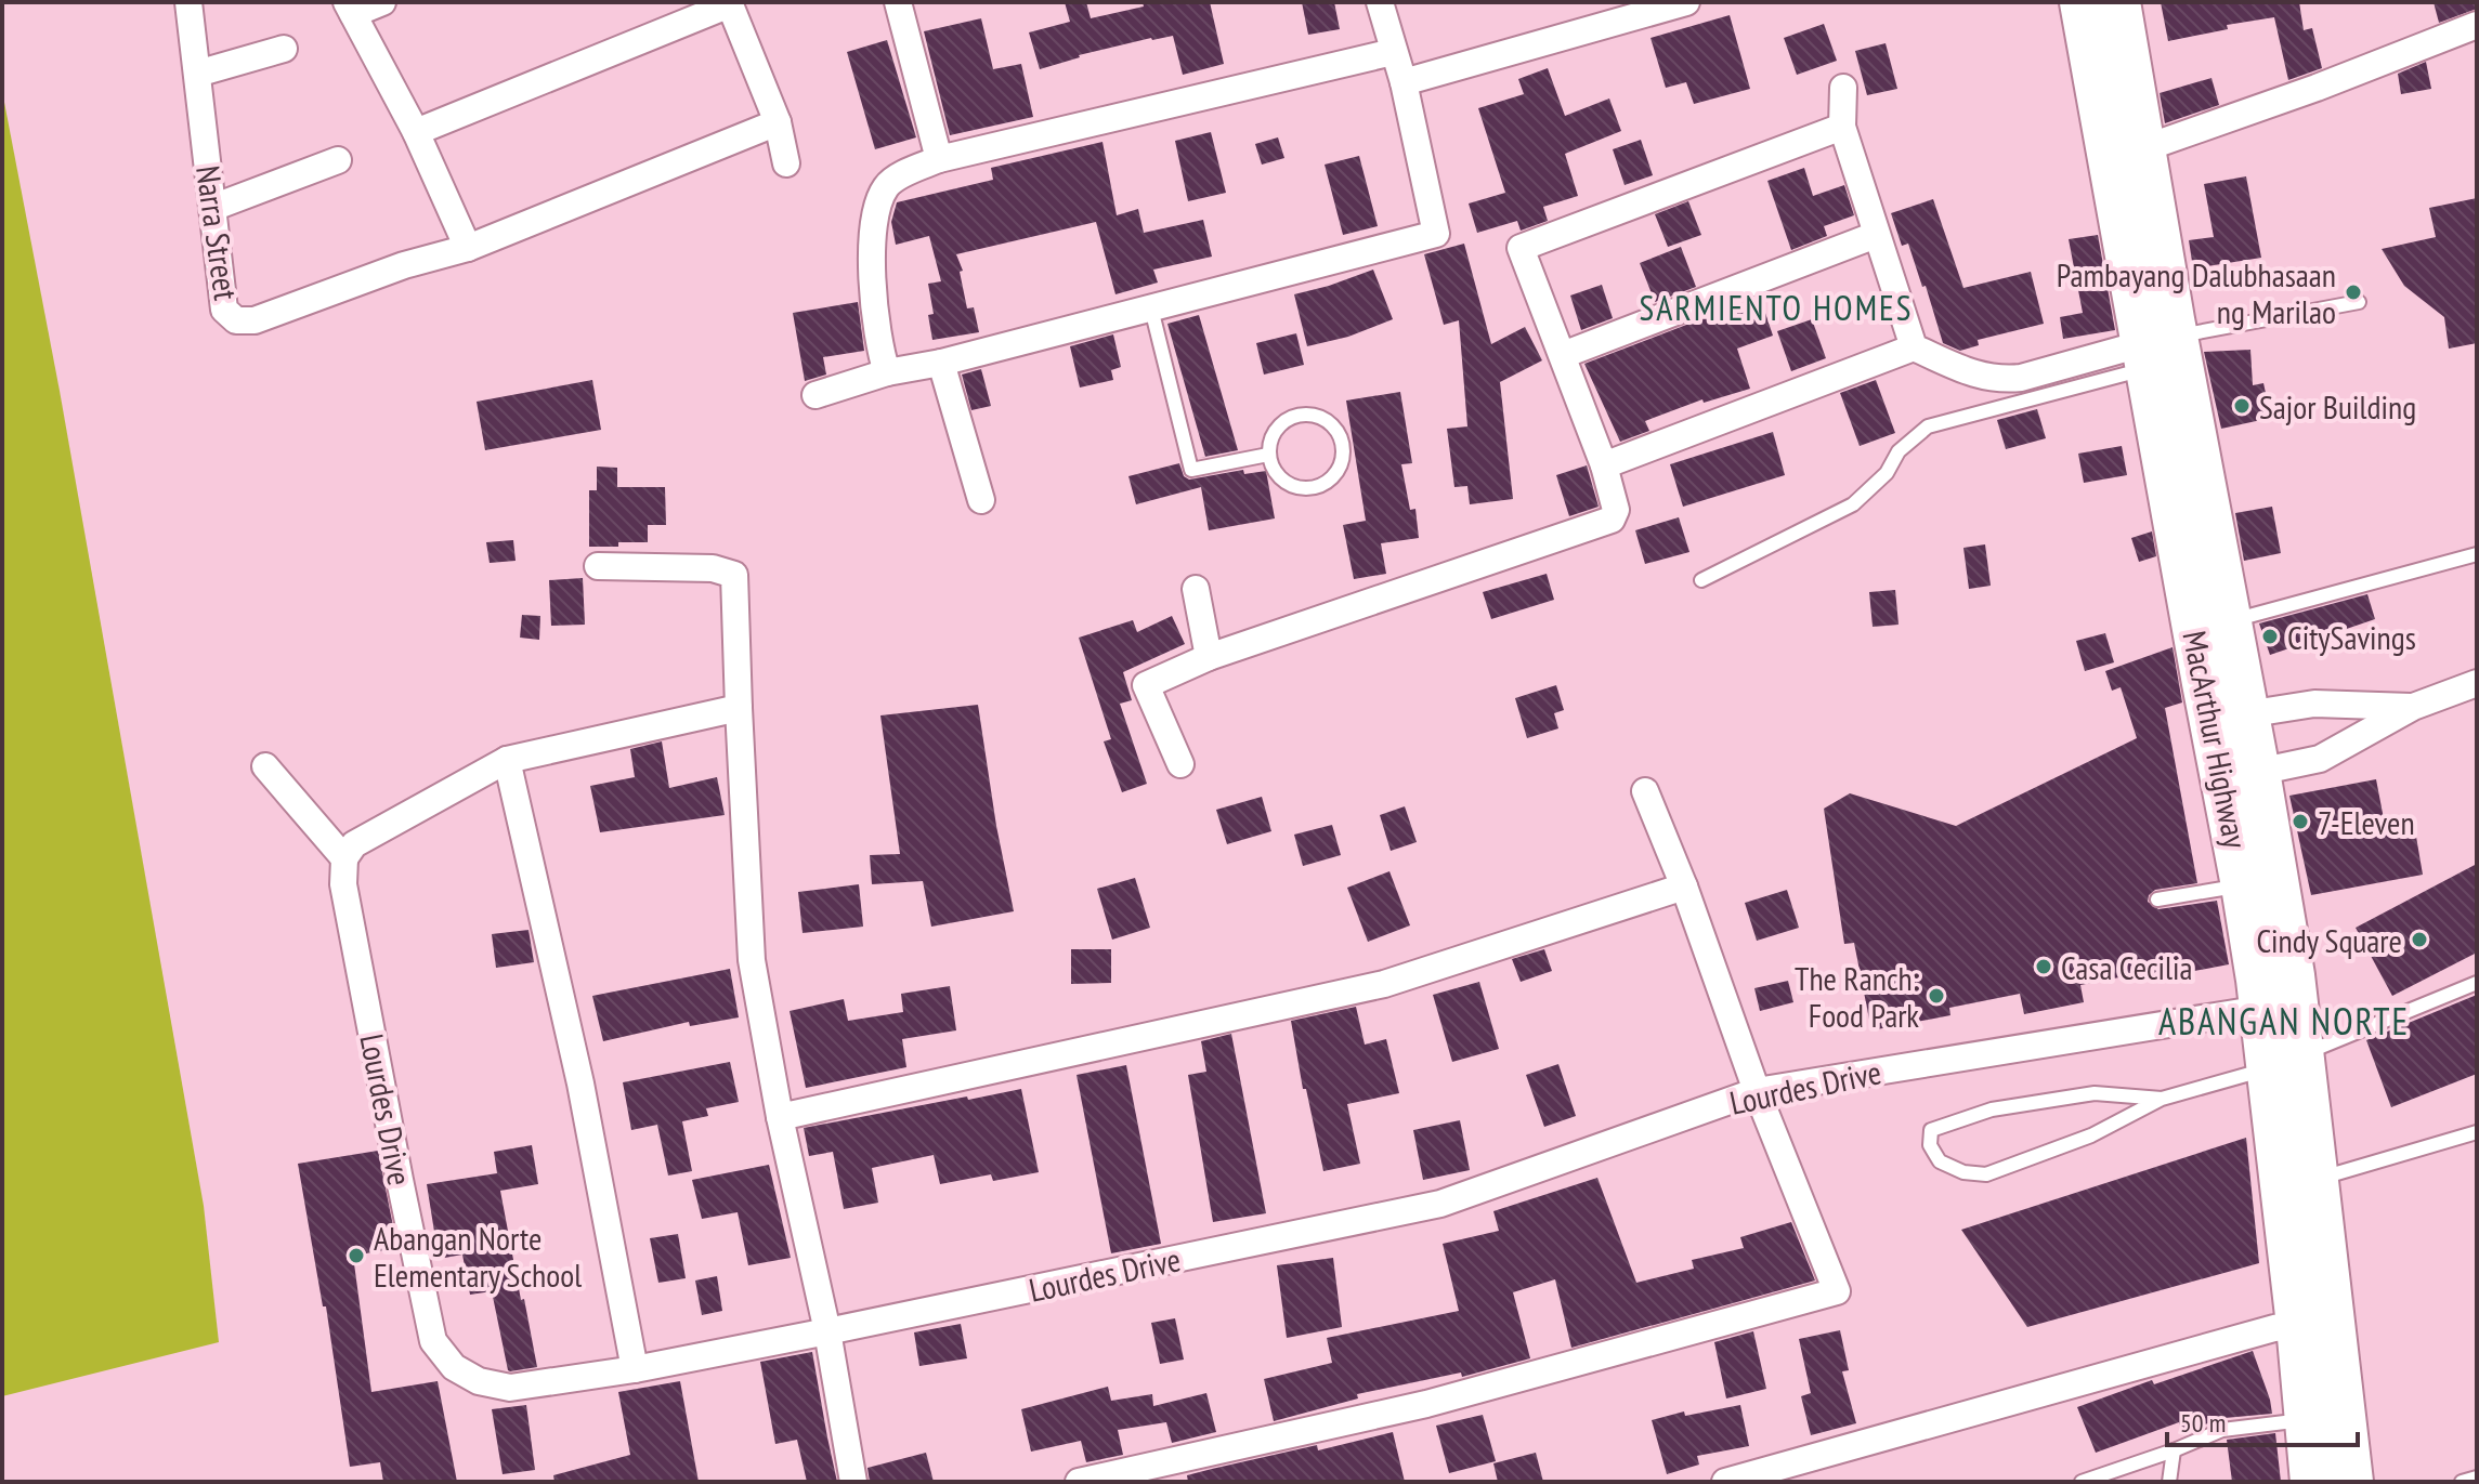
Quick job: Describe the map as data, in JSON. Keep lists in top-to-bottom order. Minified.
{"streets":{"highway":["MacArthur Highway"],"street":["Narra Street","Lourdes Drive"]},"crossings":[["MacArthur Highway","Lourdes Drive"]],"districts":["SARMIENTO HOMES","ABANGAN NORTE"],"places":["Pambayang Dalubhasaan ng Marilao","Sajor Building","CitySavings","7-Eleven","Cindy Square","Casa Cecilia","The Ranch: Food Park","Abangan Norte Elementary School"],"scale_bar":"50 m"}
